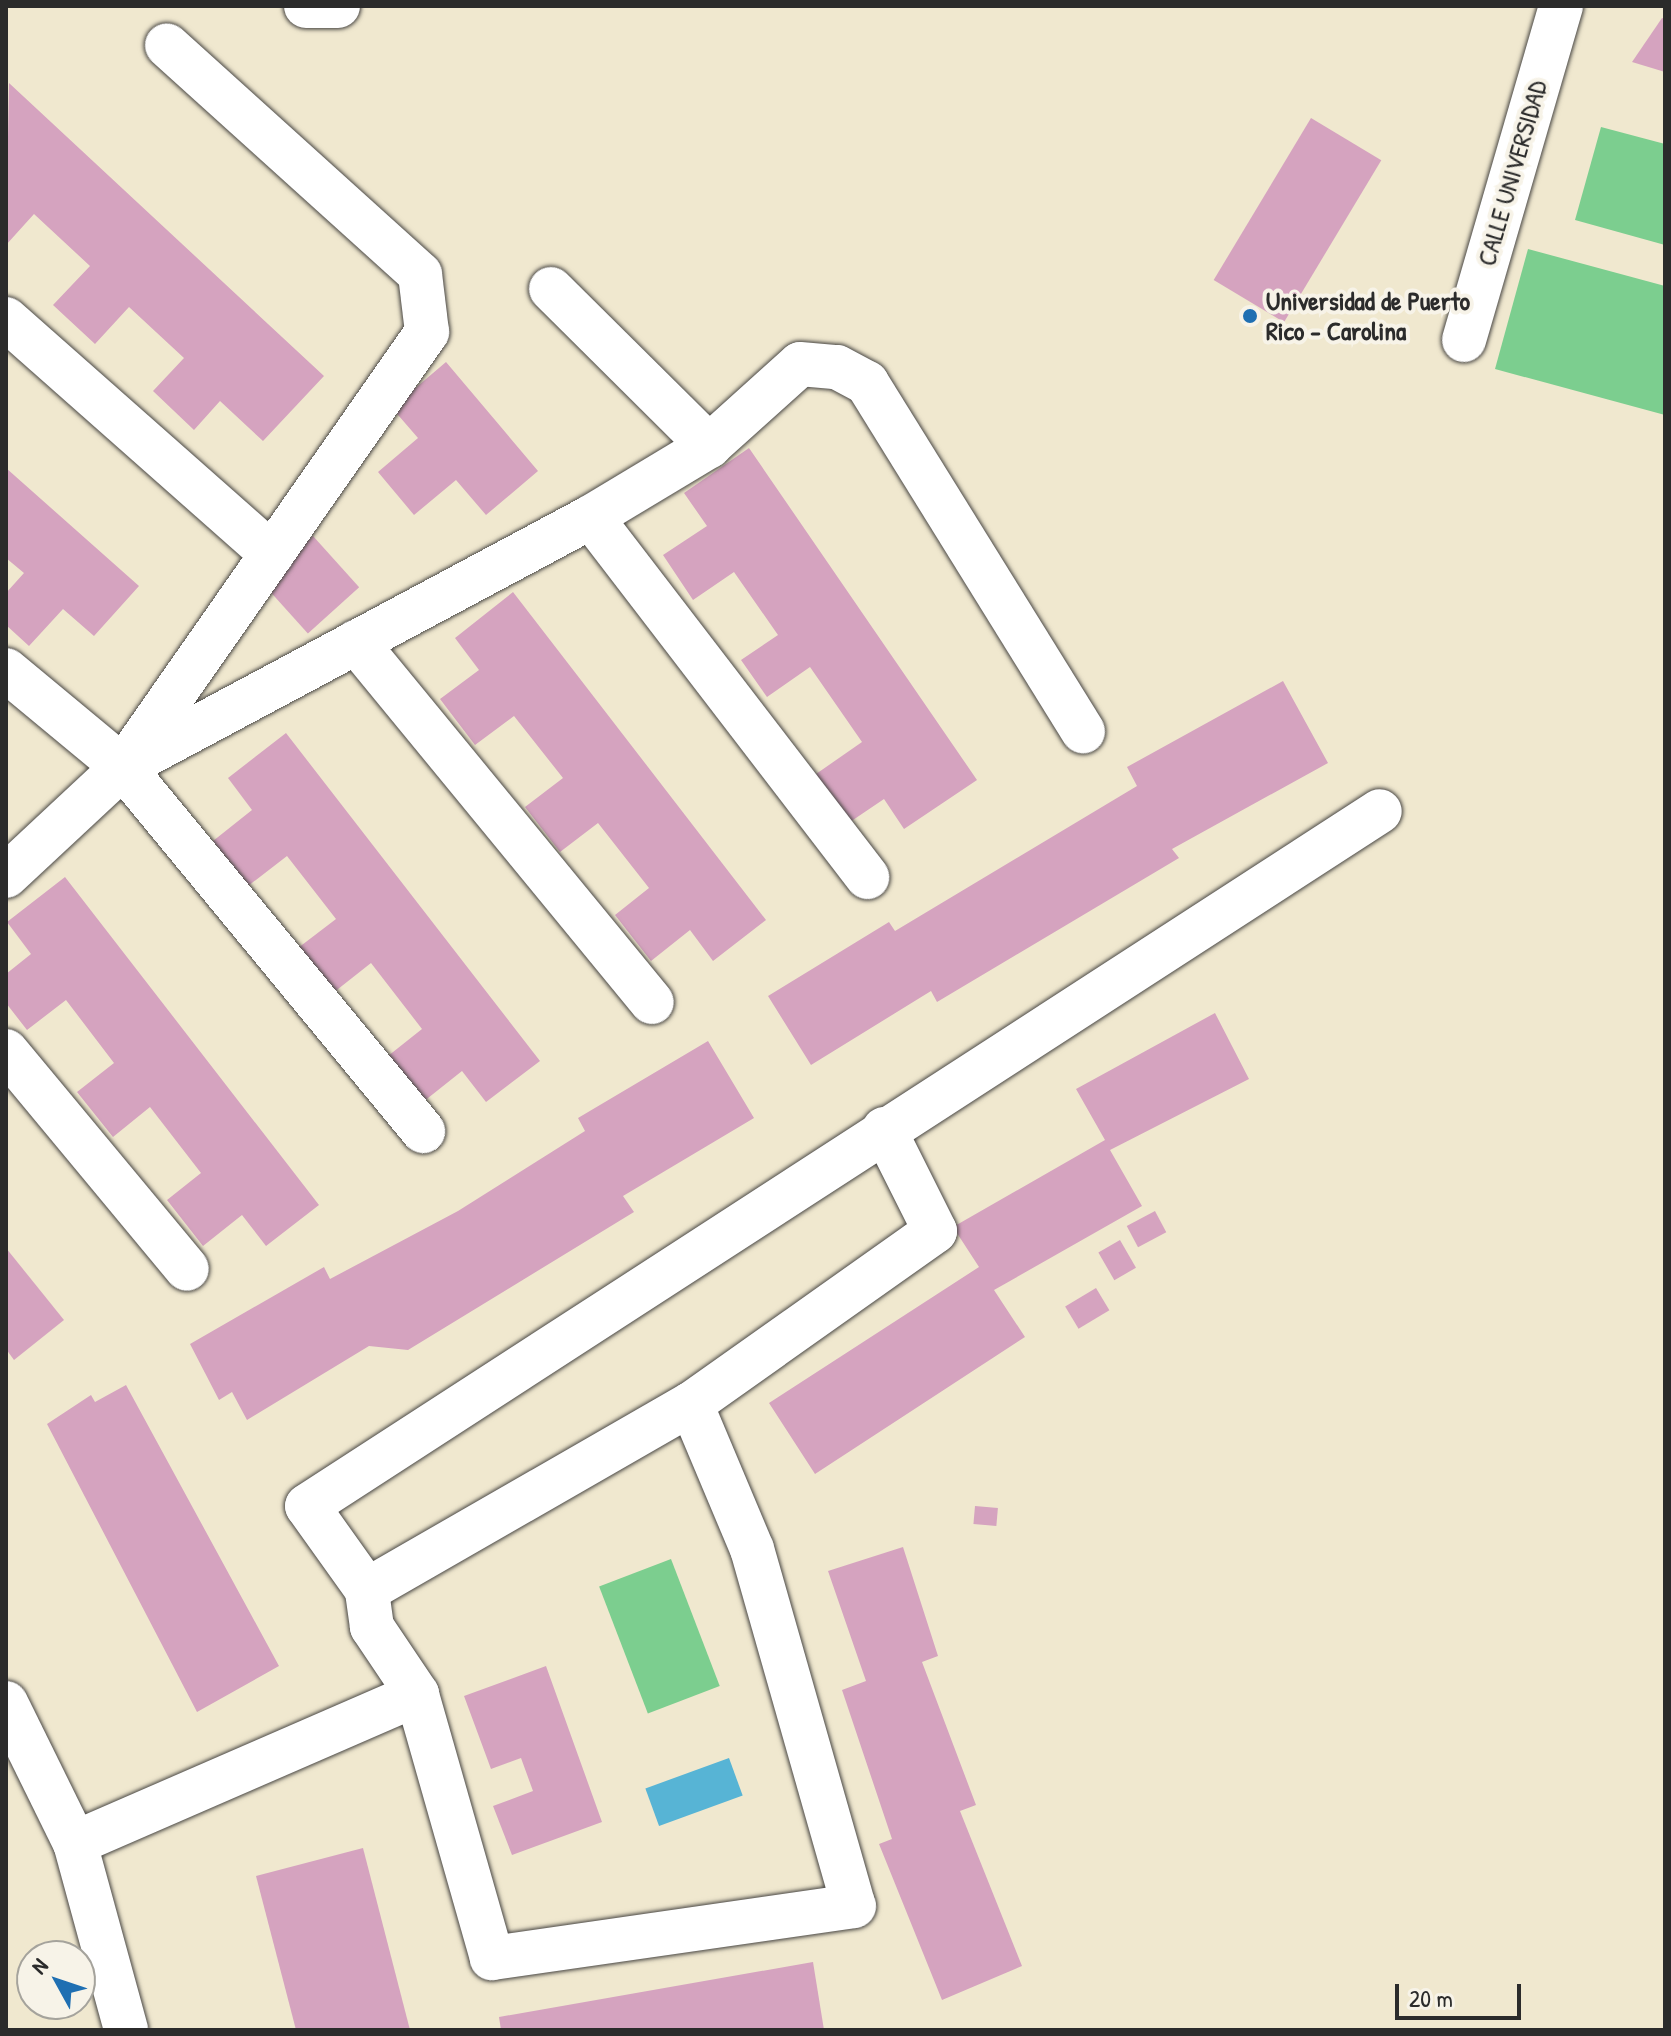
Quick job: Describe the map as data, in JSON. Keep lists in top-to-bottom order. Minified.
{"streets":{"street":["CALLE UNIVERSIDAD"]},"places":["Universidad de Puerto Rico - Carolina"],"scale_bar":"20 m","north":"top left"}
